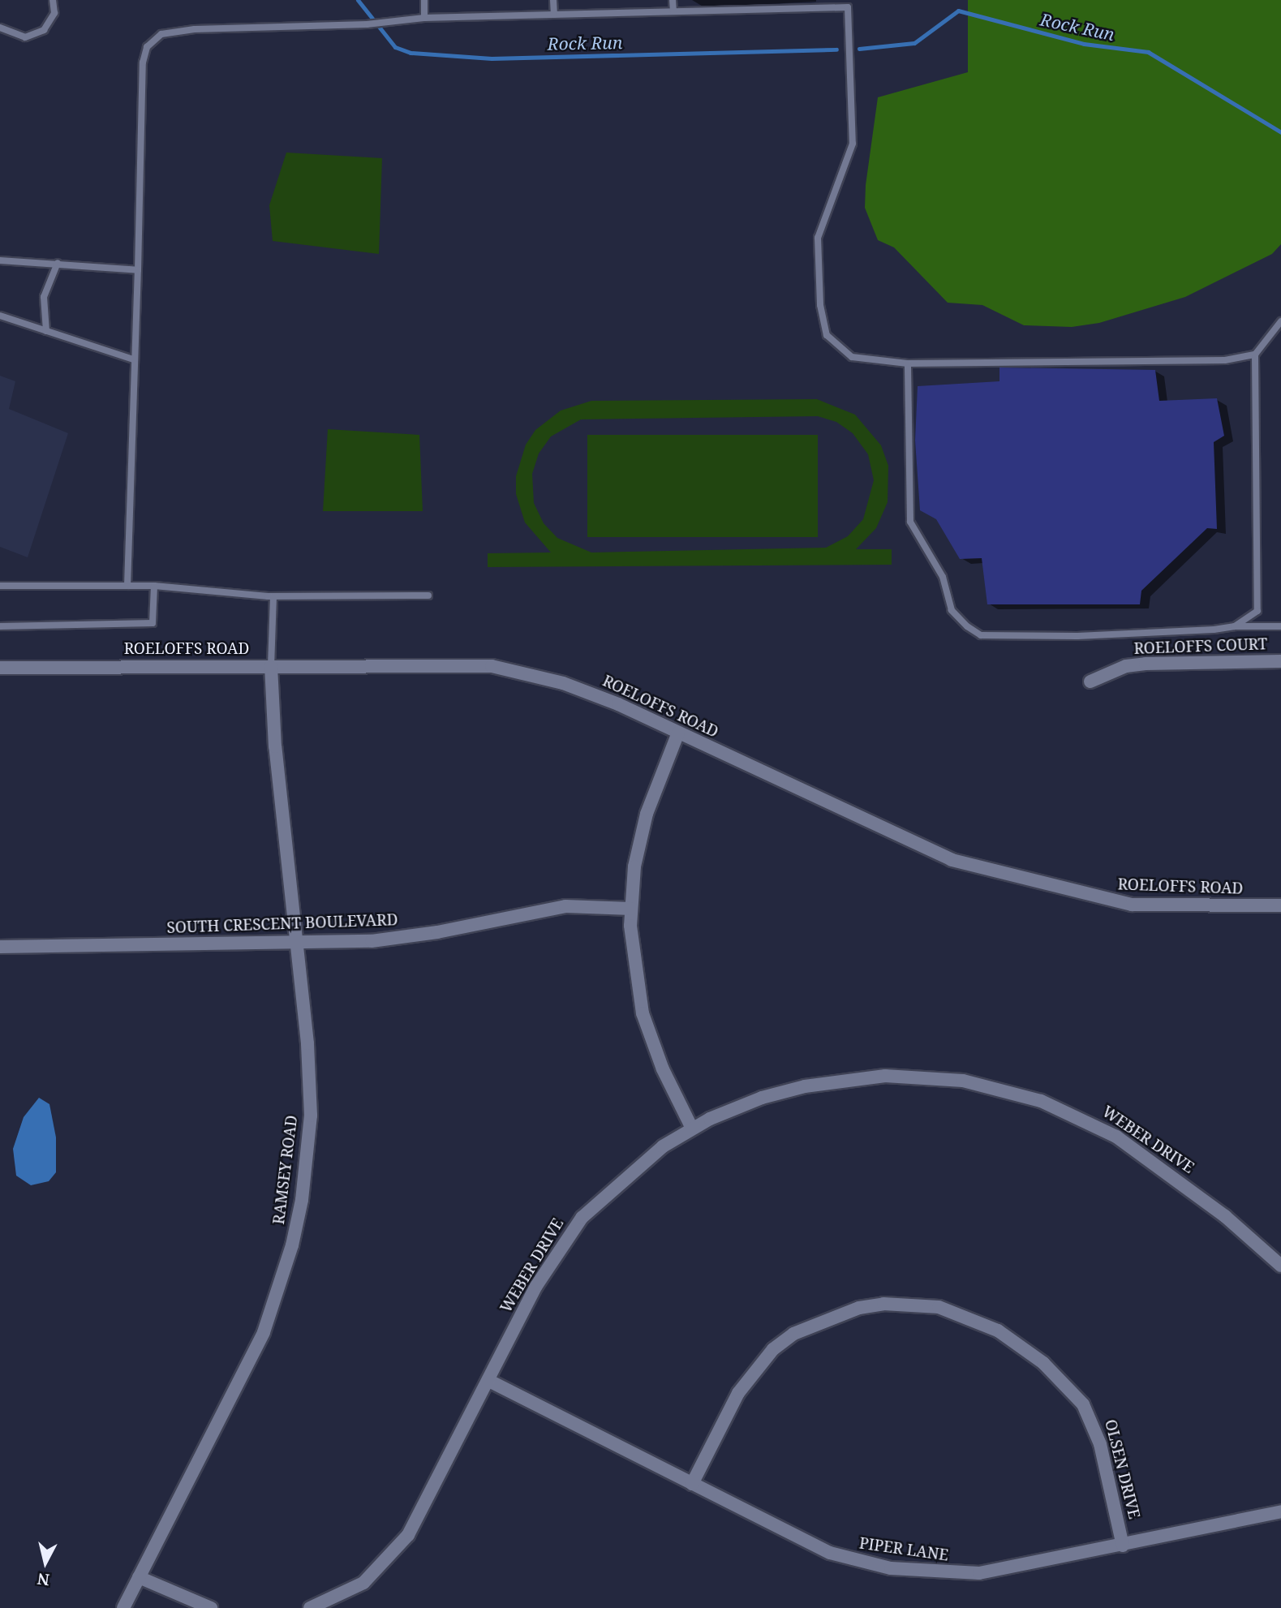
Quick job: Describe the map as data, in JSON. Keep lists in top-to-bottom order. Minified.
{"streets":{"street":["ROELOFFS COURT","ROELOFFS ROAD","SOUTH CRESCENT BOULEVARD","WEBER DRIVE","RAMSEY ROAD","OLSEN DRIVE","PIPER LANE"]},"crossings":[["ROELOFFS ROAD","RAMSEY ROAD"],["SOUTH CRESCENT BOULEVARD","RAMSEY ROAD"],["WEBER DRIVE","PIPER LANE"],["OLSEN DRIVE","PIPER LANE"]],"water":["Rock Run"],"north":"bottom"}
